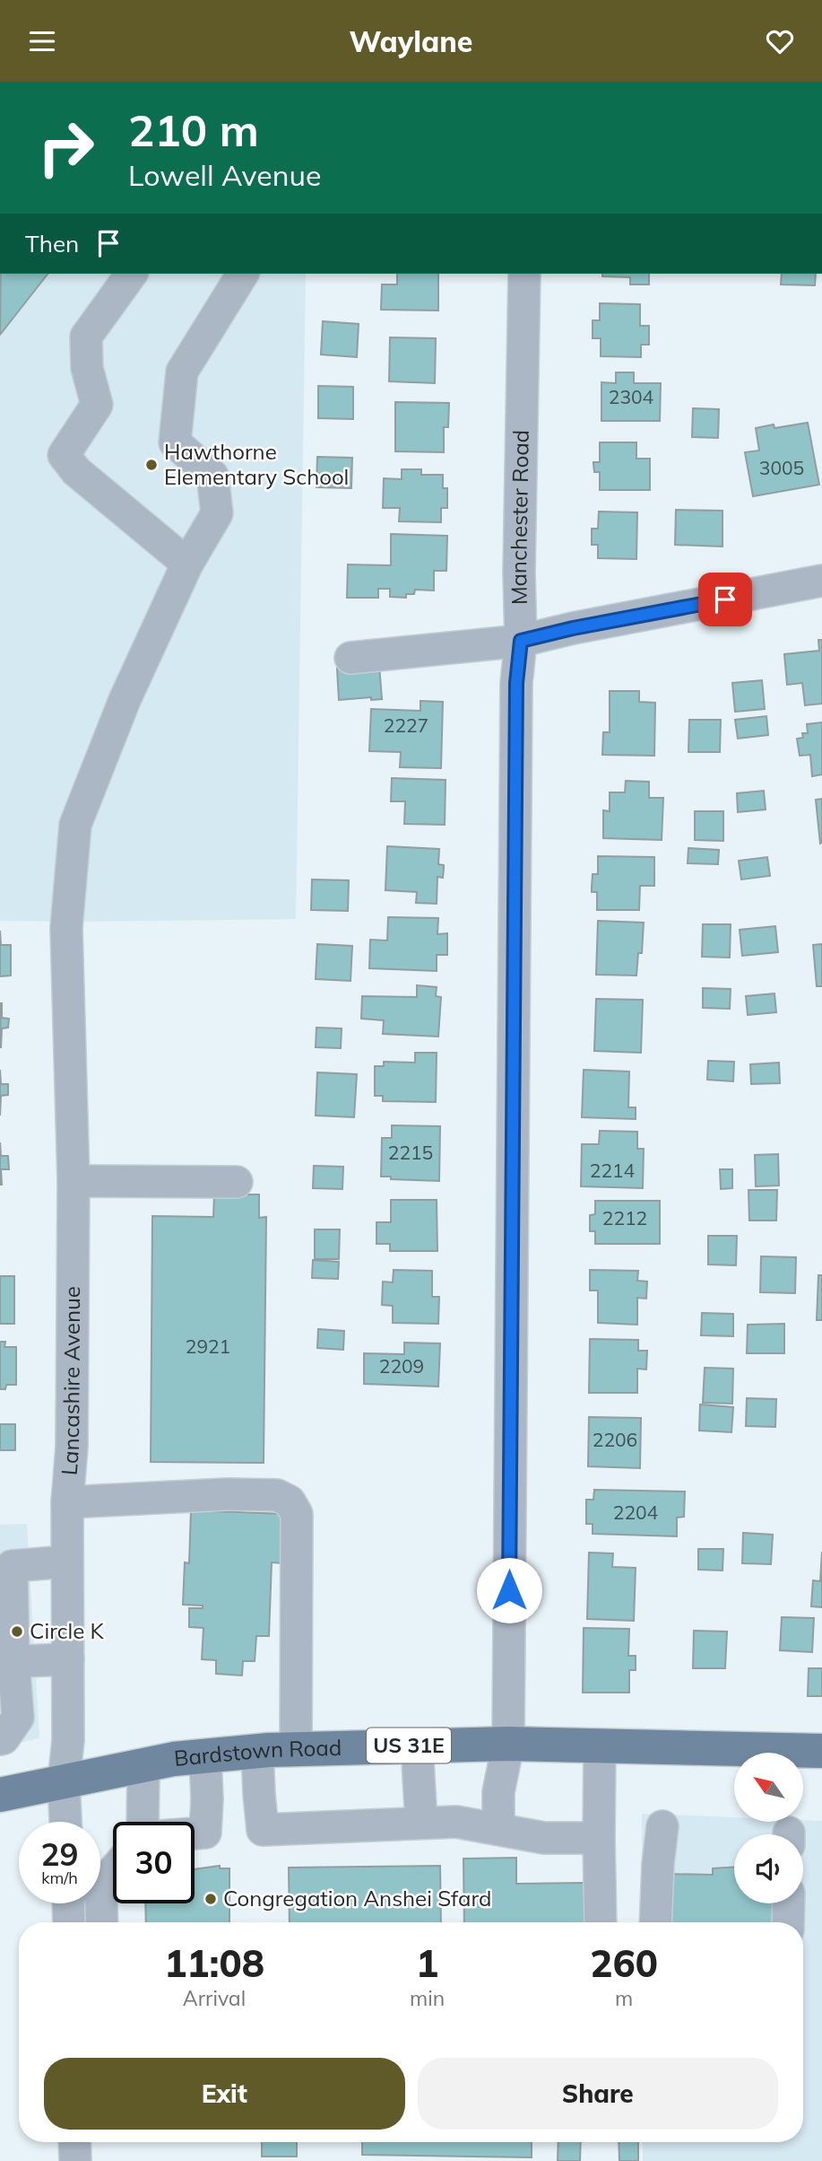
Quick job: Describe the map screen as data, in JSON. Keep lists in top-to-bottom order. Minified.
{"streets":{"main road":["US 31E","Bardstown Road"],"street":["Manchester Road","Lancashire Avenue"]},"crossings":[["Manchester Road","Bardstown Road"],["Lancashire Avenue","Bardstown Road"]],"places":["Hawthorne Elementary School","Circle K","Congregation Anshei Sfard"],"house_numbers":["2304","3005","2227","2215","2214","2212","2921","2209","2206","2204"],"north":"top left","page":{"header":"Waylane","turn":["210 m","Lowell Avenue"],"then":"Then","speed":"29 km/h","limit":"30","eta":["11:08","Arrival","1","min","260","m"],"buttons":["Exit","Share"]}}
